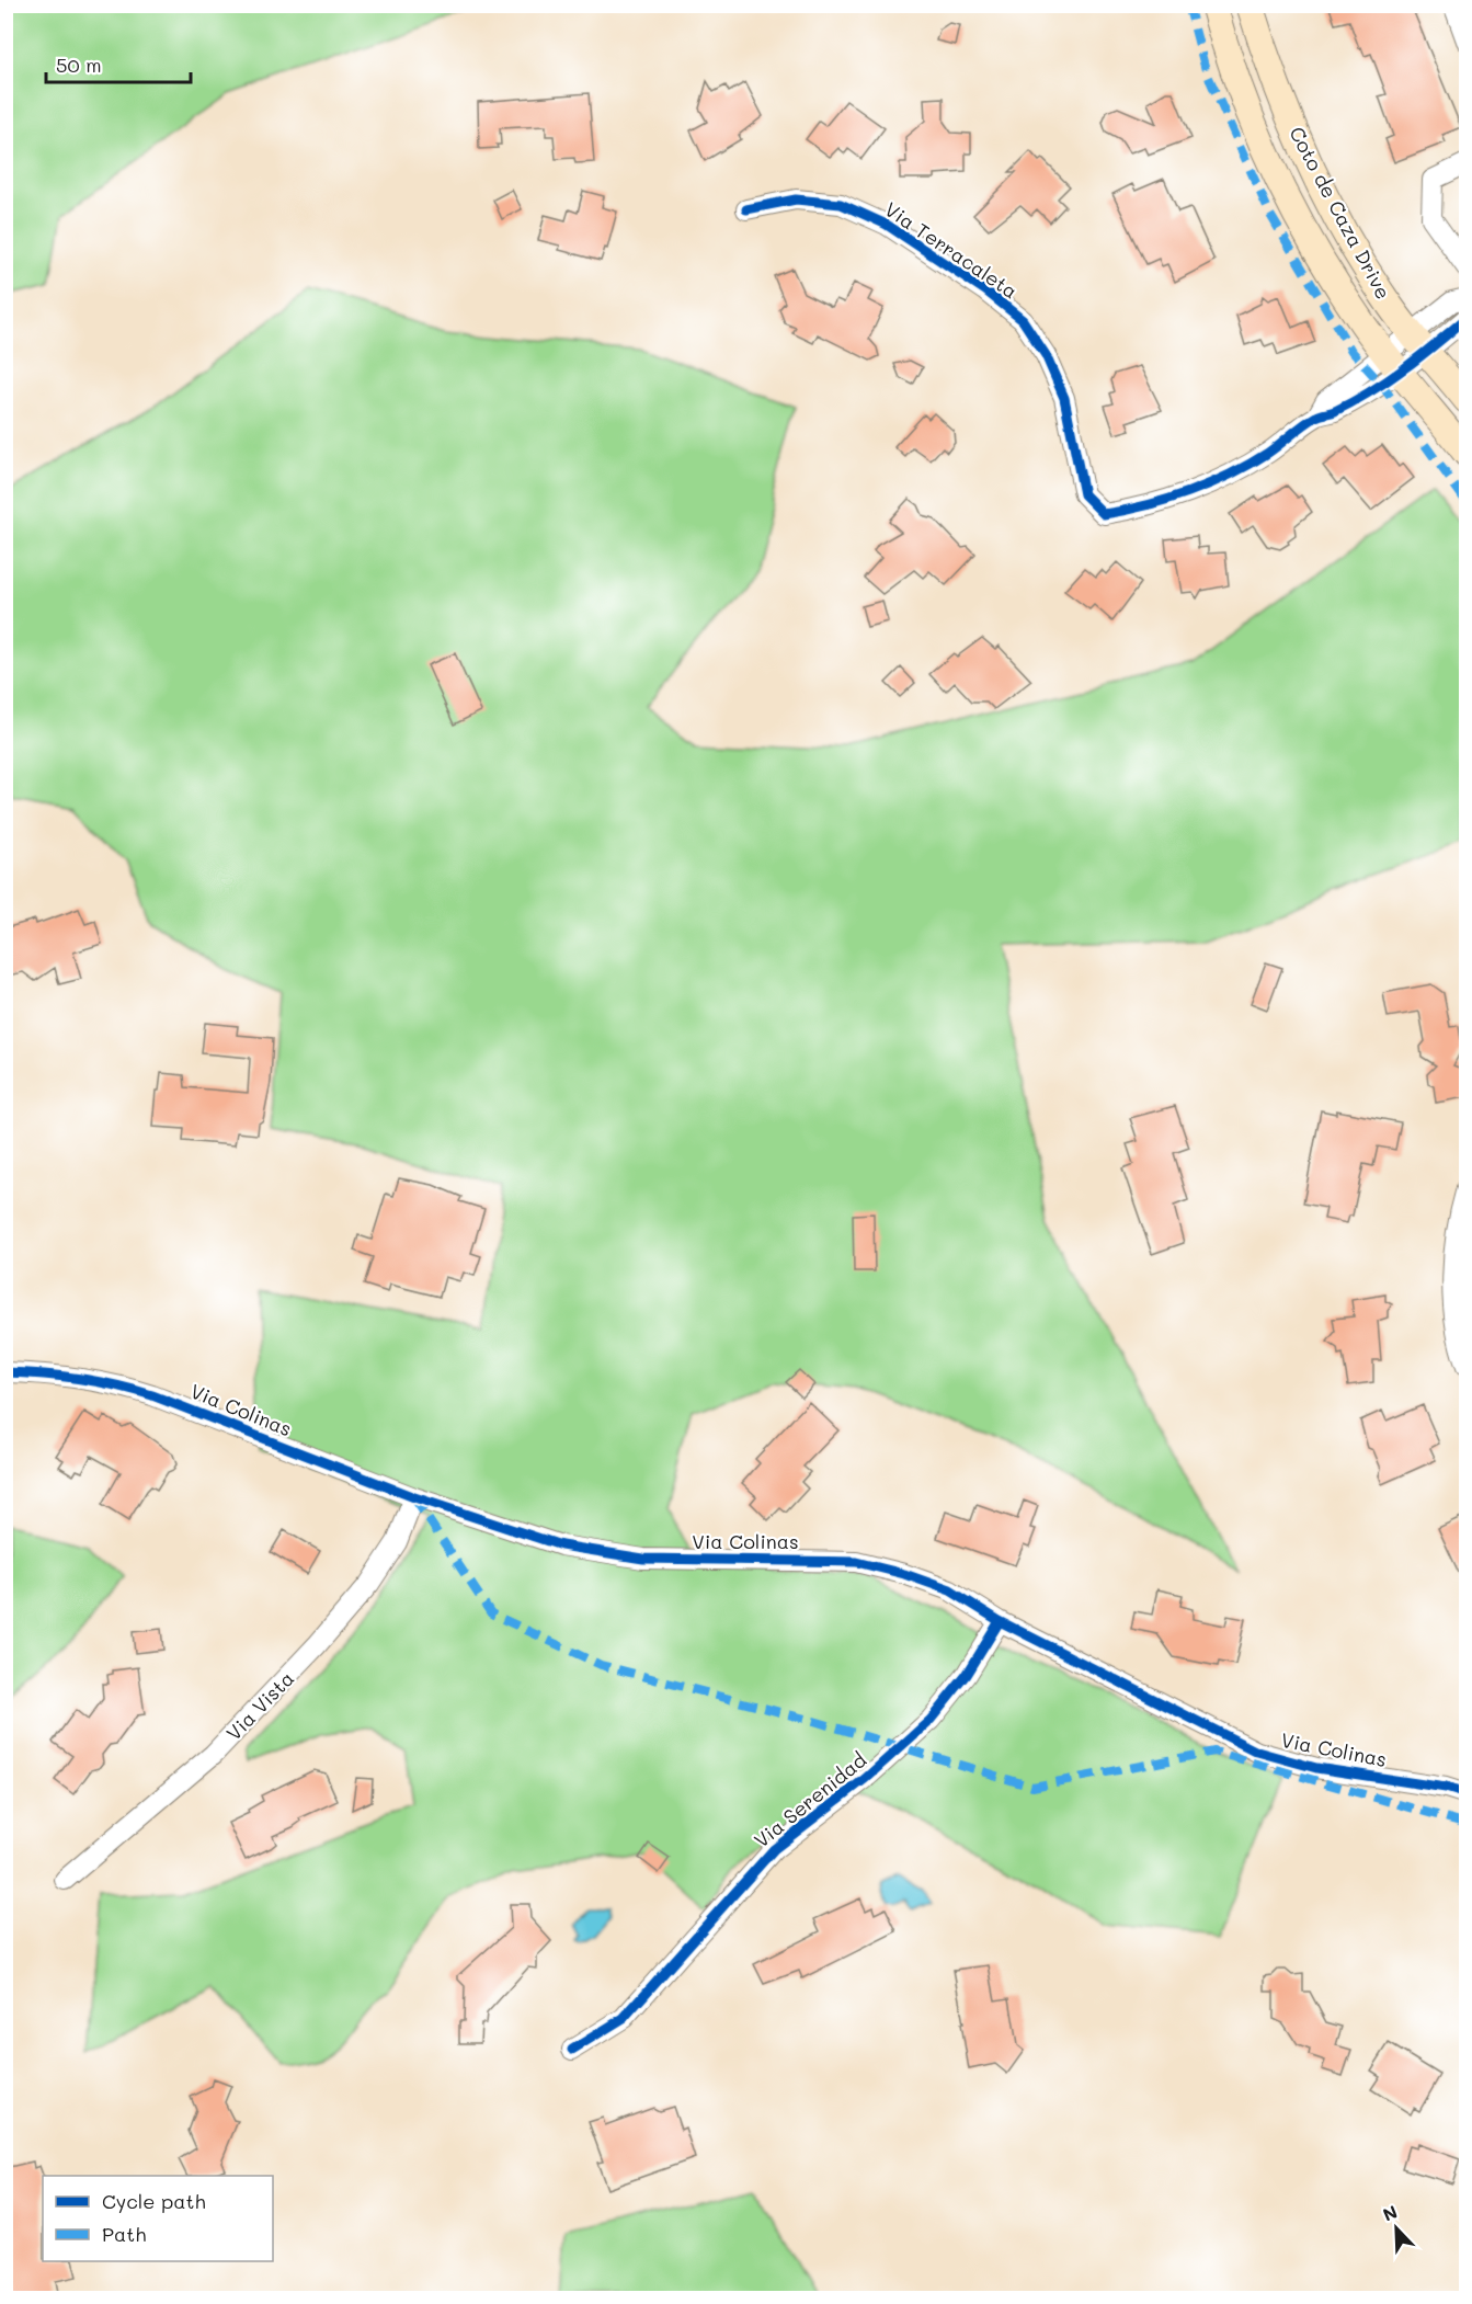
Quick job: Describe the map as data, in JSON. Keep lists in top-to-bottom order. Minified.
{"streets":{"main road":["Coto de Caza Drive"],"street":["Via Terracaleta","Via Colinas","Via Vista","Via Serenidad"]},"crossings":[["Coto de Caza Drive","Via Terracaleta"],["Via Colinas","Via Vista"],["Via Colinas","Via Serenidad"]],"legend":["Cycle path","Path"],"scale_bar":"50 m","north":"top left"}
